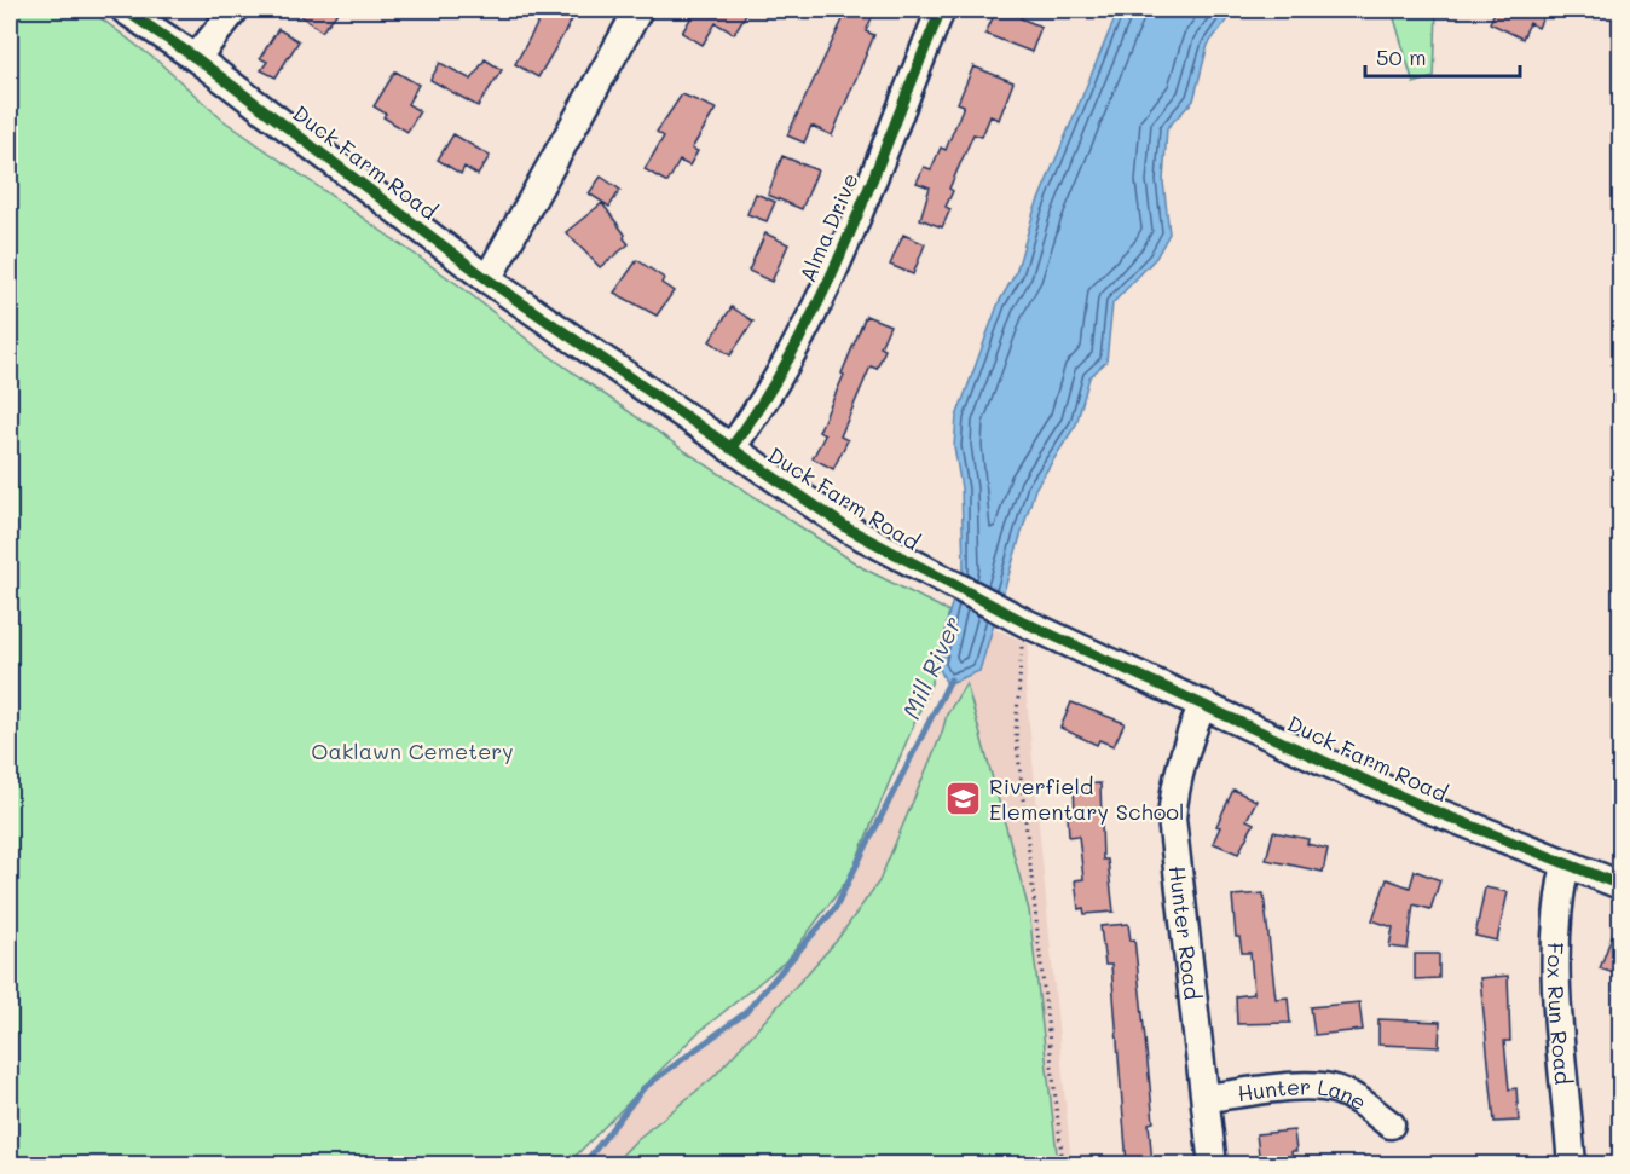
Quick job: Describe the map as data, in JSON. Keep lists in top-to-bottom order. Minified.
{"streets":{"street":["Duck Farm Road","Alma Drive","Hunter Road","Fox Run Road","Hunter Lane"]},"crossings":[["Duck Farm Road","Alma Drive"],["Duck Farm Road","Hunter Road"],["Duck Farm Road","Fox Run Road"],["Hunter Road","Hunter Lane"]],"water":["Mill River"],"parks":["Oaklawn Cemetery"],"places":{"school or university":["Riverfield Elementary School"]},"scale_bar":"50 m"}
